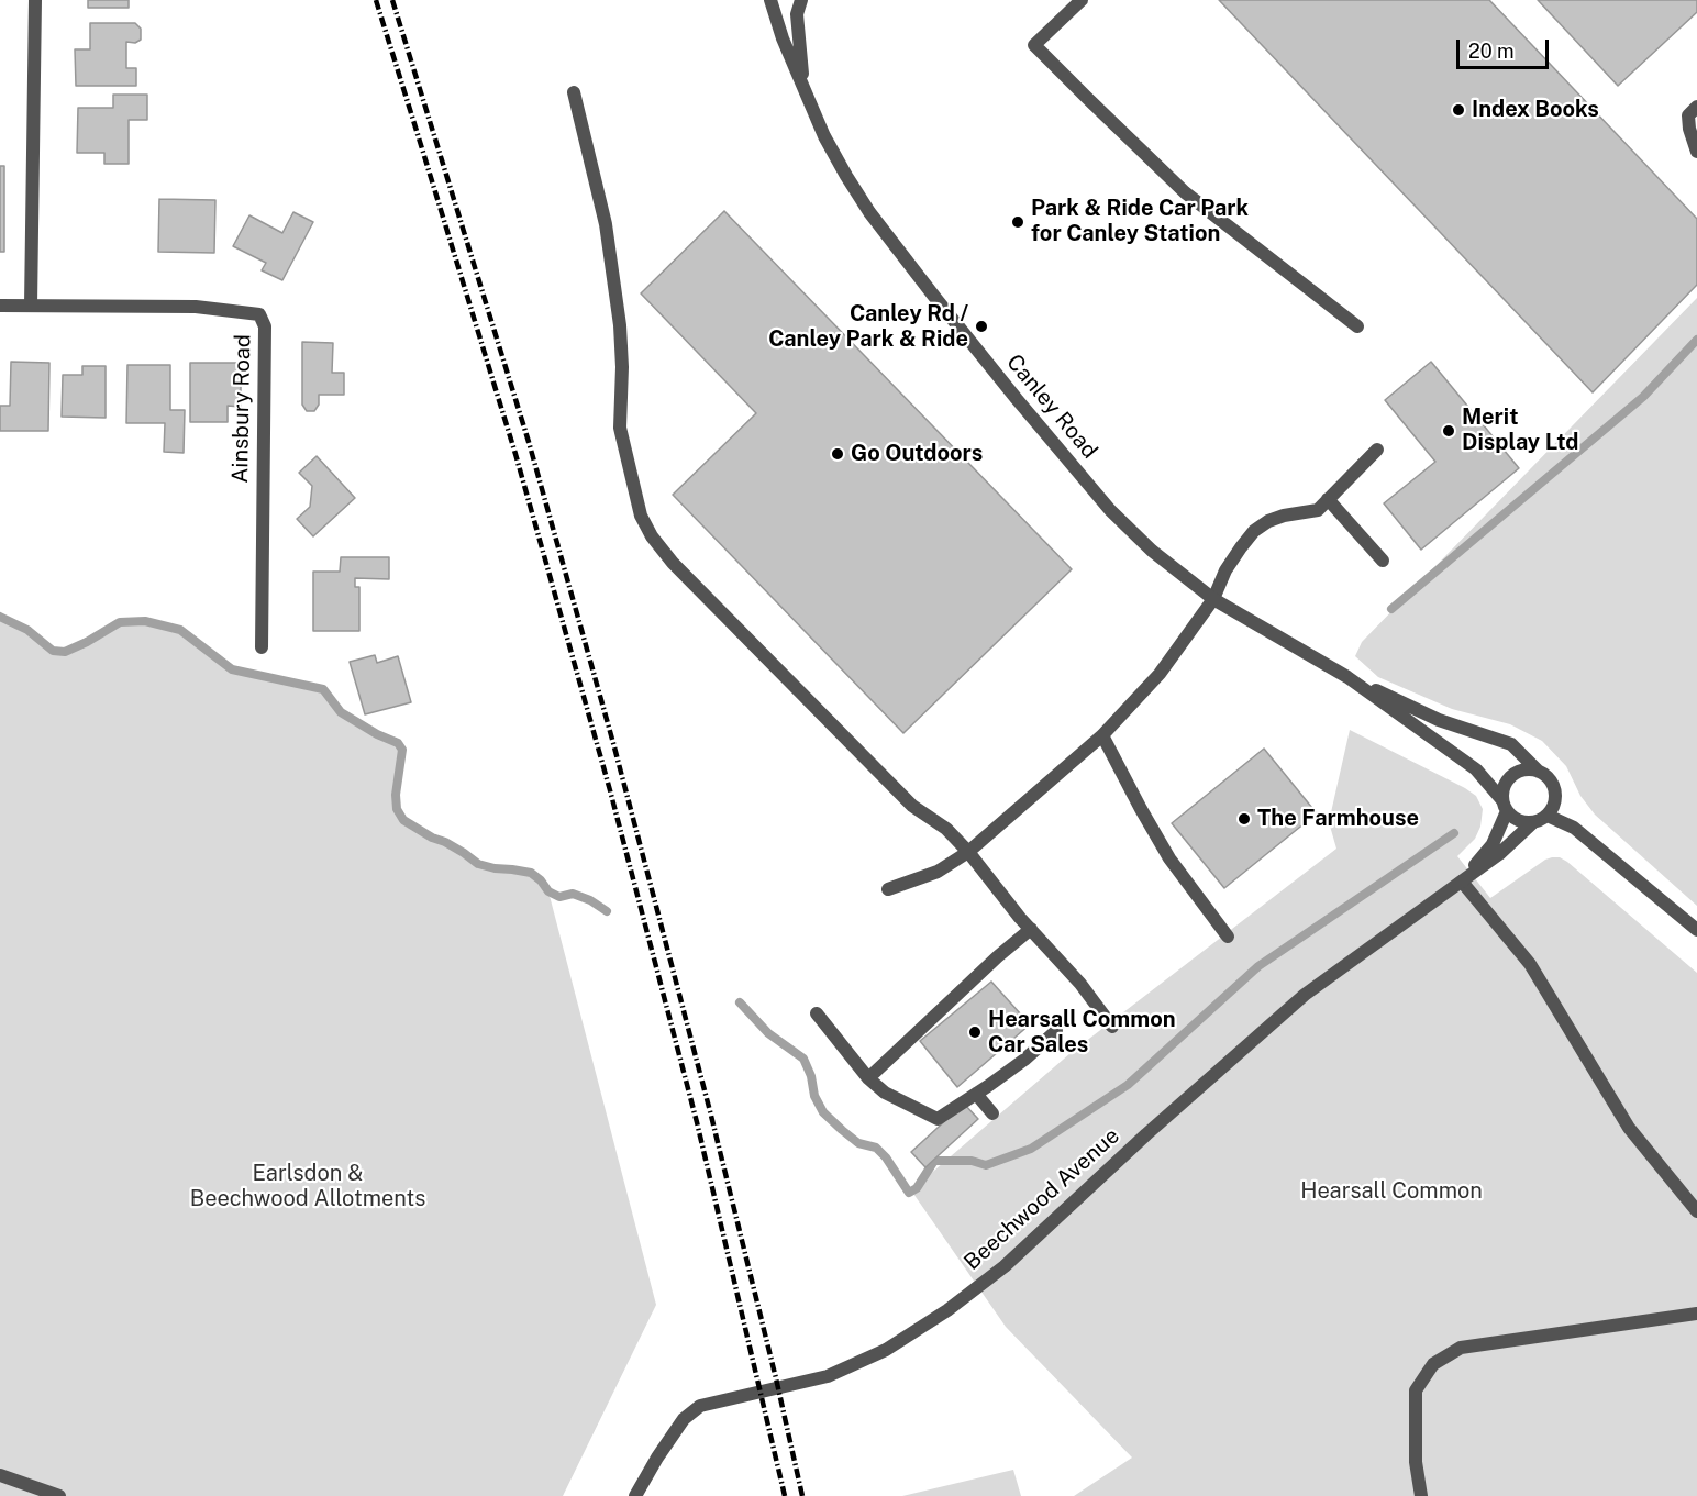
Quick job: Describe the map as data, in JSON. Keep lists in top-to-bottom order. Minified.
{"streets":{"street":["Canley Road","Ainsbury Road","Beechwood Avenue"]},"crossings":[["Canley Road","Beechwood Avenue"]],"parks":["Earlsdon & Beechwood Allotments","Hearsall Common"],"places":["Index Books","Park & Ride Car Park for Canley Station","Canley Rd / Canley Park & Ride","Merit Display Ltd","Go Outdoors","The Farmhouse","Hearsall Common Car Sales"],"scale_bar":"20 m"}
